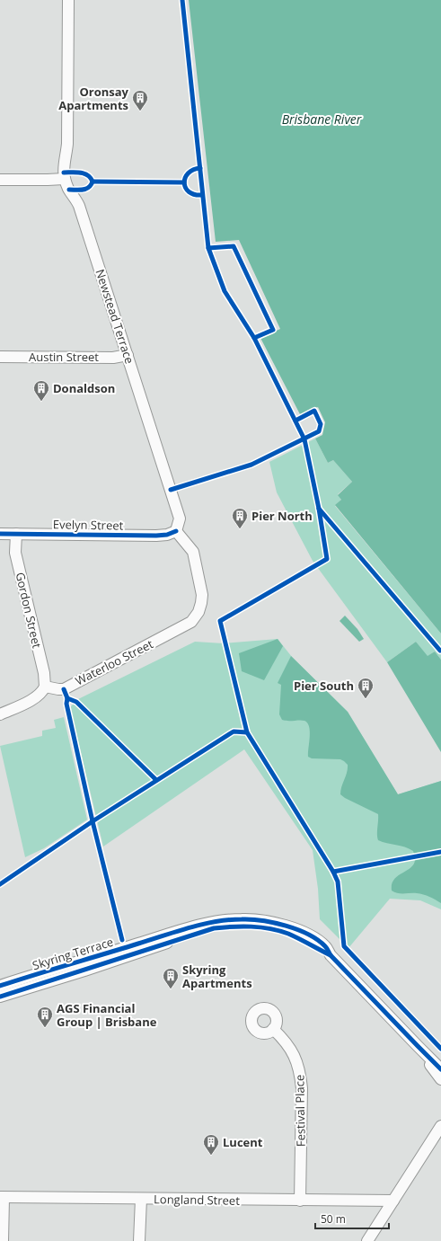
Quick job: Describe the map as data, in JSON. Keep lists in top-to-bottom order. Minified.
{"streets":{"street":["Newstead Terrace","Austin Street","Evelyn Street","Gordon Street","Waterloo Street","Skyring Terrace","Festival Place","Longland Street"]},"crossings":[["Newstead Terrace","Austin Street"],["Newstead Terrace","Evelyn Street"],["Newstead Terrace","Waterloo Street"],["Evelyn Street","Gordon Street"],["Evelyn Street","Waterloo Street"],["Gordon Street","Waterloo Street"],["Festival Place","Longland Street"]],"water":["Brisbane River"],"places":{"building":["Oronsay Apartments","Donaldson","Pier North","Pier South","Skyring Apartments","AGS Financial Group | Brisbane","Lucent"]},"scale_bar":"50 m"}
